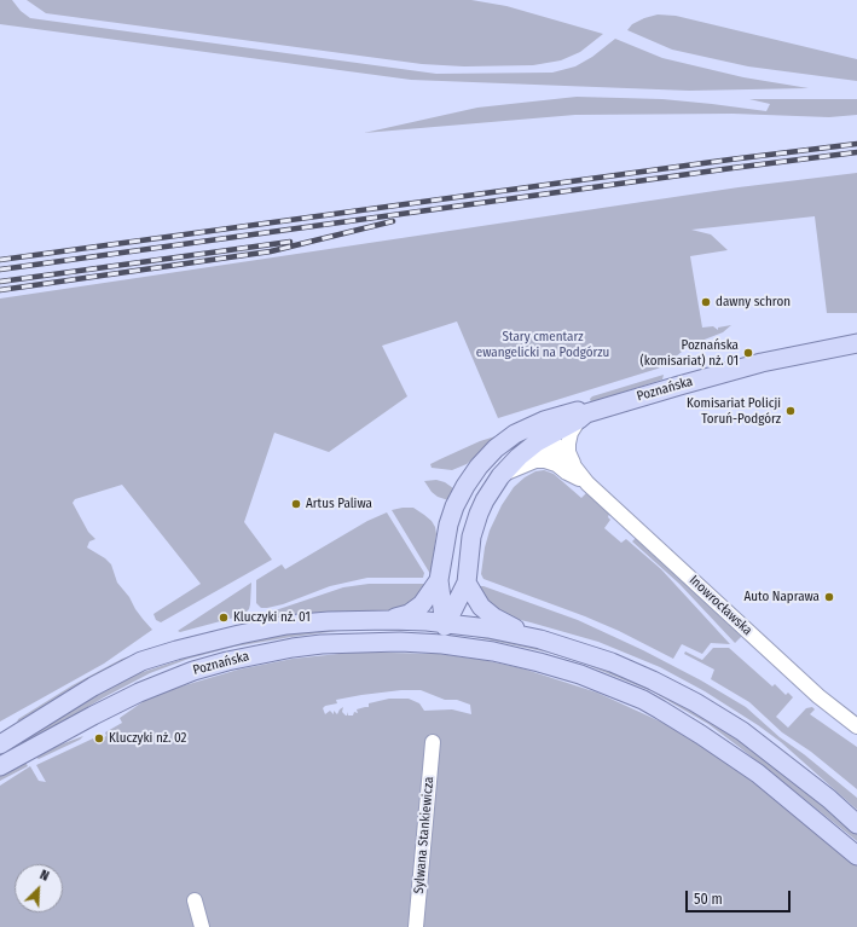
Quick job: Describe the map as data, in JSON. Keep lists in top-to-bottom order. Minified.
{"streets":{"main road":["Poznańska"],"street":["Inowrocławska","Sylwana Stankiewicza"]},"parks":["Stary cmentarz ewangelicki na Podgórzu"],"places":["dawny schron","Poznańska (komisariat) nż. 01","Komisariat Policji Toruń-Podgórz","Artus Paliwa","Auto Naprawa","Kluczyki nż. 01","Kluczyki nż. 02"],"scale_bar":"50 m","north":"top right"}
